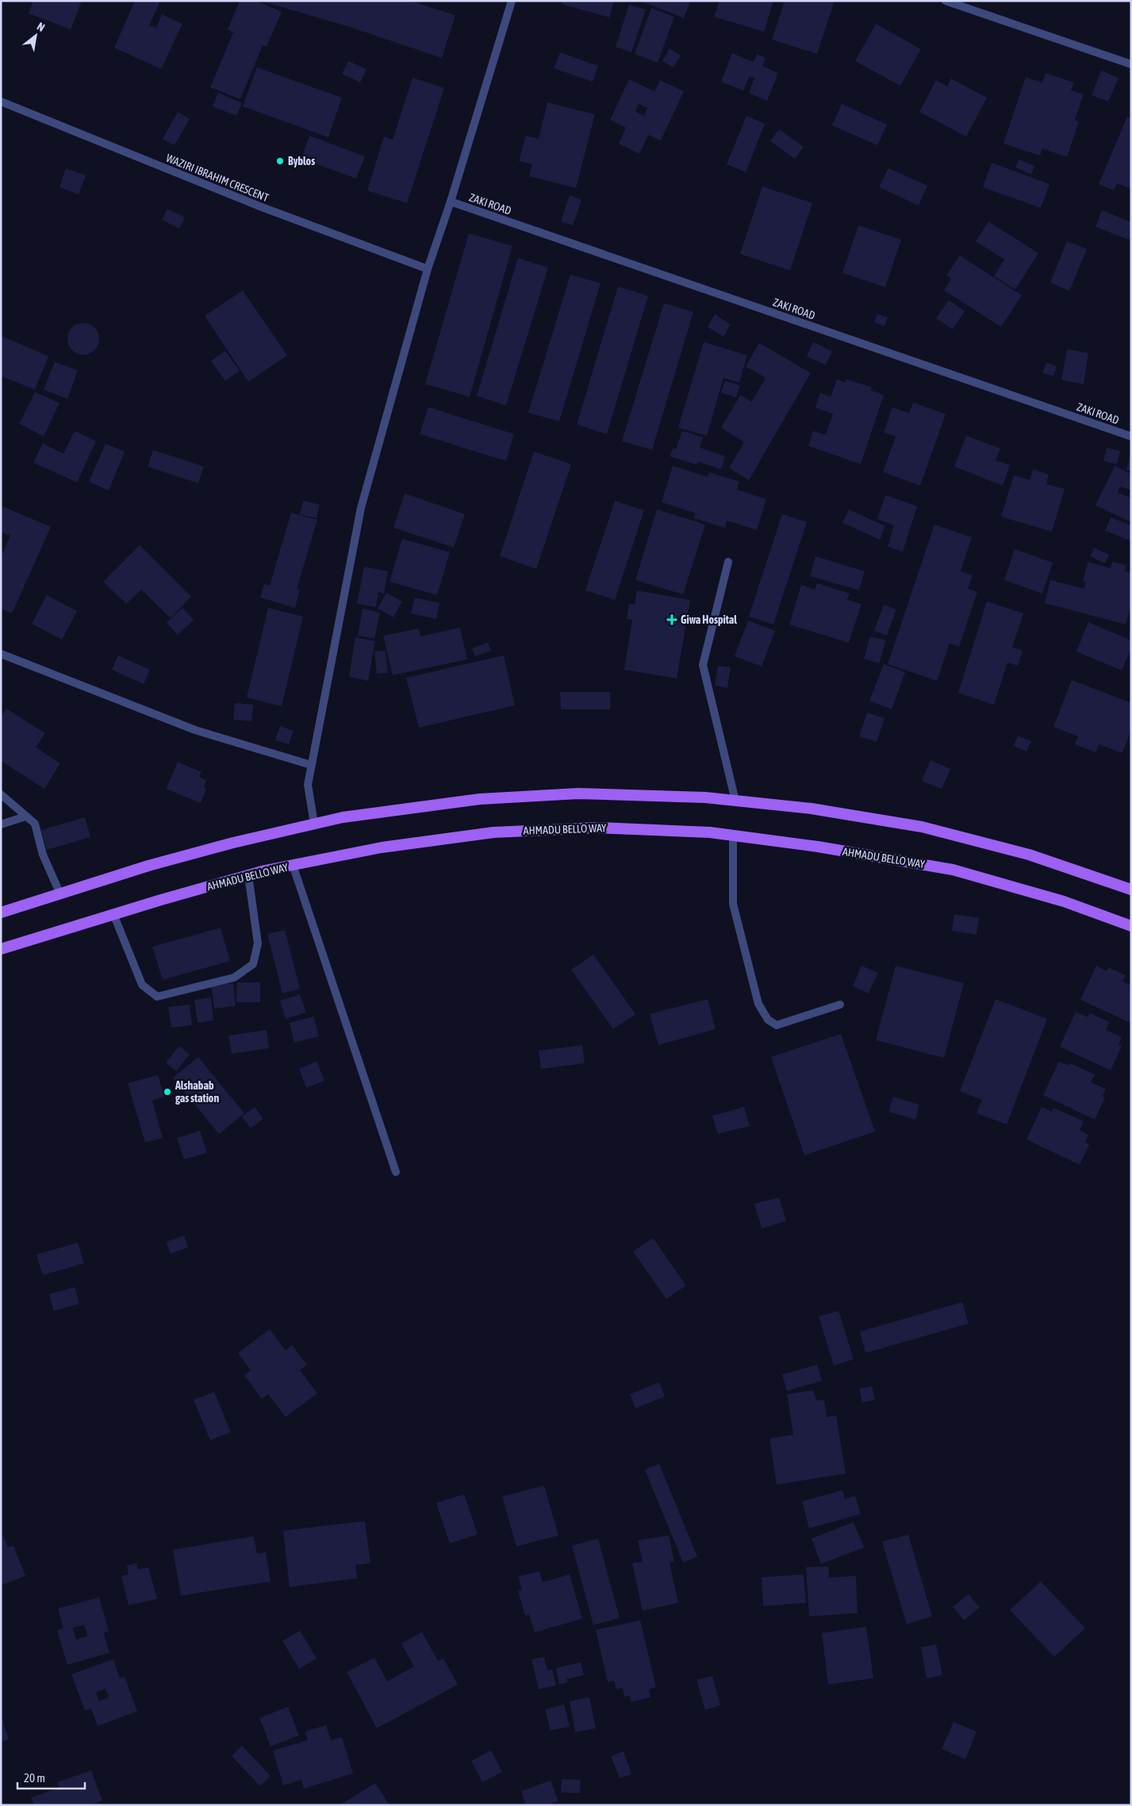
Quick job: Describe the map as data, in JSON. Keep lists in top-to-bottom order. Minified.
{"streets":{"main road":["AHMADU BELLO WAY"],"street":["WAZIRI IBRAHIM CRESCENT","ZAKI ROAD"]},"places":{"other":["Byblos","Alshabab gas station"],"health":["Giwa Hospital"]},"scale_bar":"20 m","north":"top right"}
